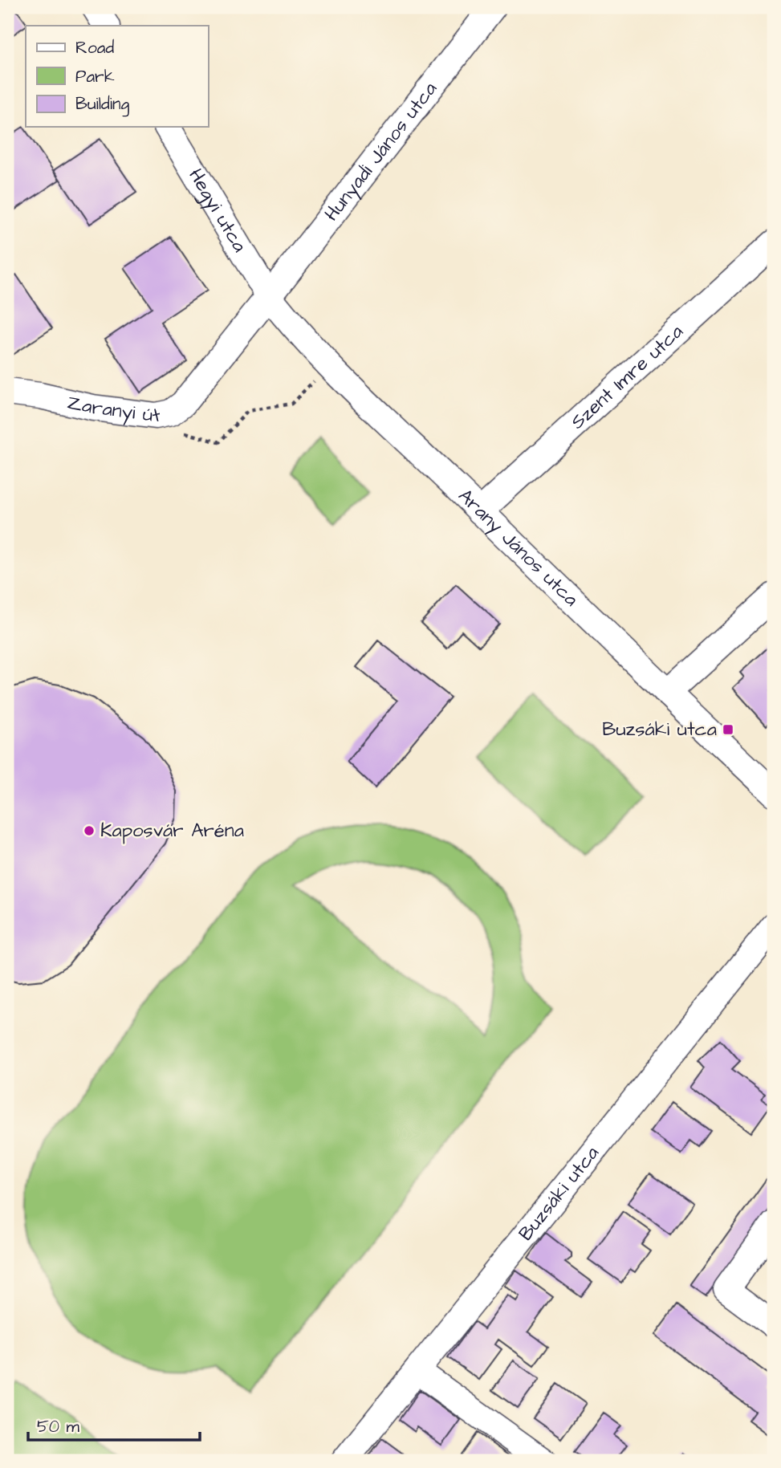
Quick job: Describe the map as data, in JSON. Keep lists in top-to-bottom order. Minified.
{"streets":{"street":["Hunyadi János utca","Hegyi utca","Szent Imre utca","Zaranyi út","Arany János utca","Buzsáki utca"]},"crossings":[["Hunyadi János utca","Hegyi utca"],["Hunyadi János utca","Zaranyi út"],["Hunyadi János utca","Arany János utca"],["Hegyi utca","Zaranyi út"],["Hegyi utca","Arany János utca"],["Szent Imre utca","Arany János utca"],["Zaranyi út","Arany János utca"]],"places":{"transit":["Buzsáki utca"],"other":["Kaposvár Aréna"]},"legend":["Road","Park","Building"],"scale_bar":"50 m"}
